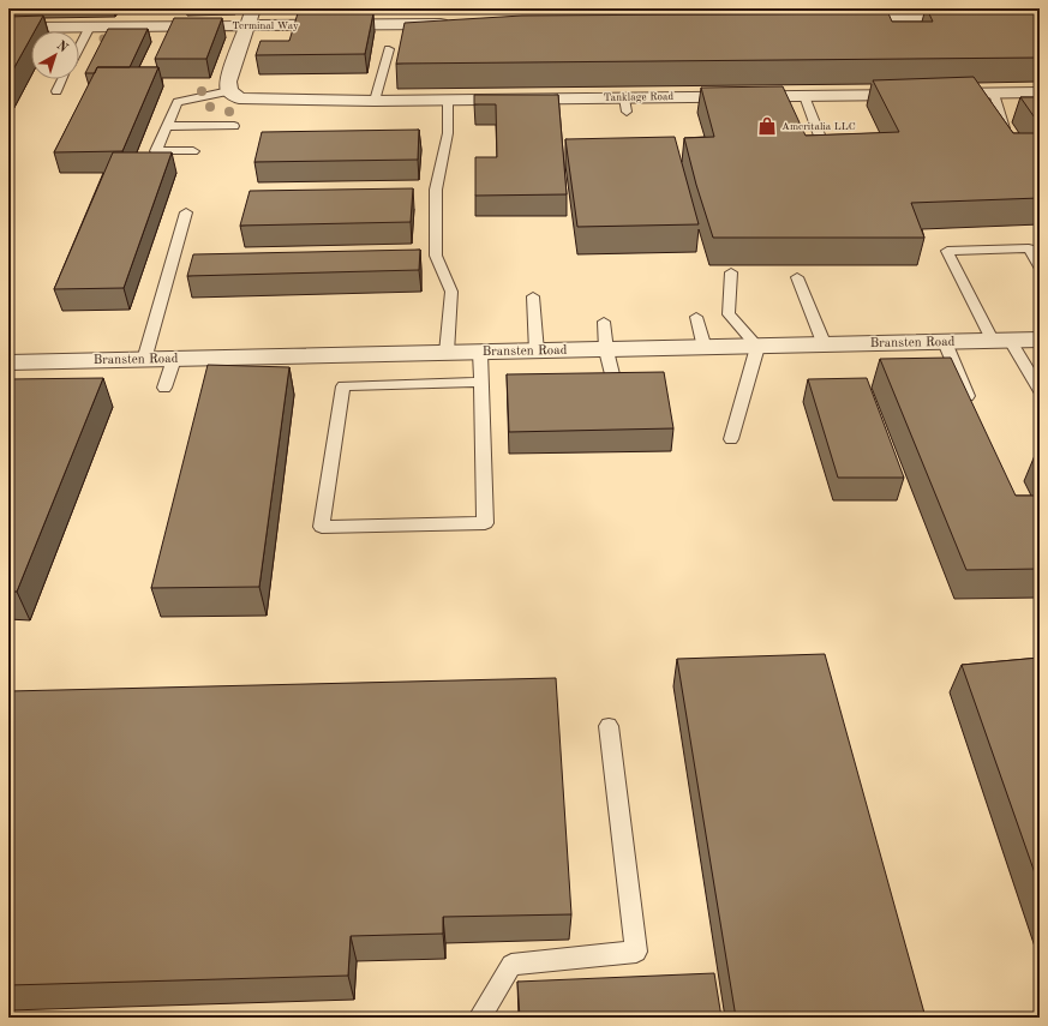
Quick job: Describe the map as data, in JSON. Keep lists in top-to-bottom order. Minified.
{"streets":{"street":["Terminal Way","Tanklage Road","Bransten Road"]},"places":{"shop":["Ameritalia LLC"]},"north":"top right"}
